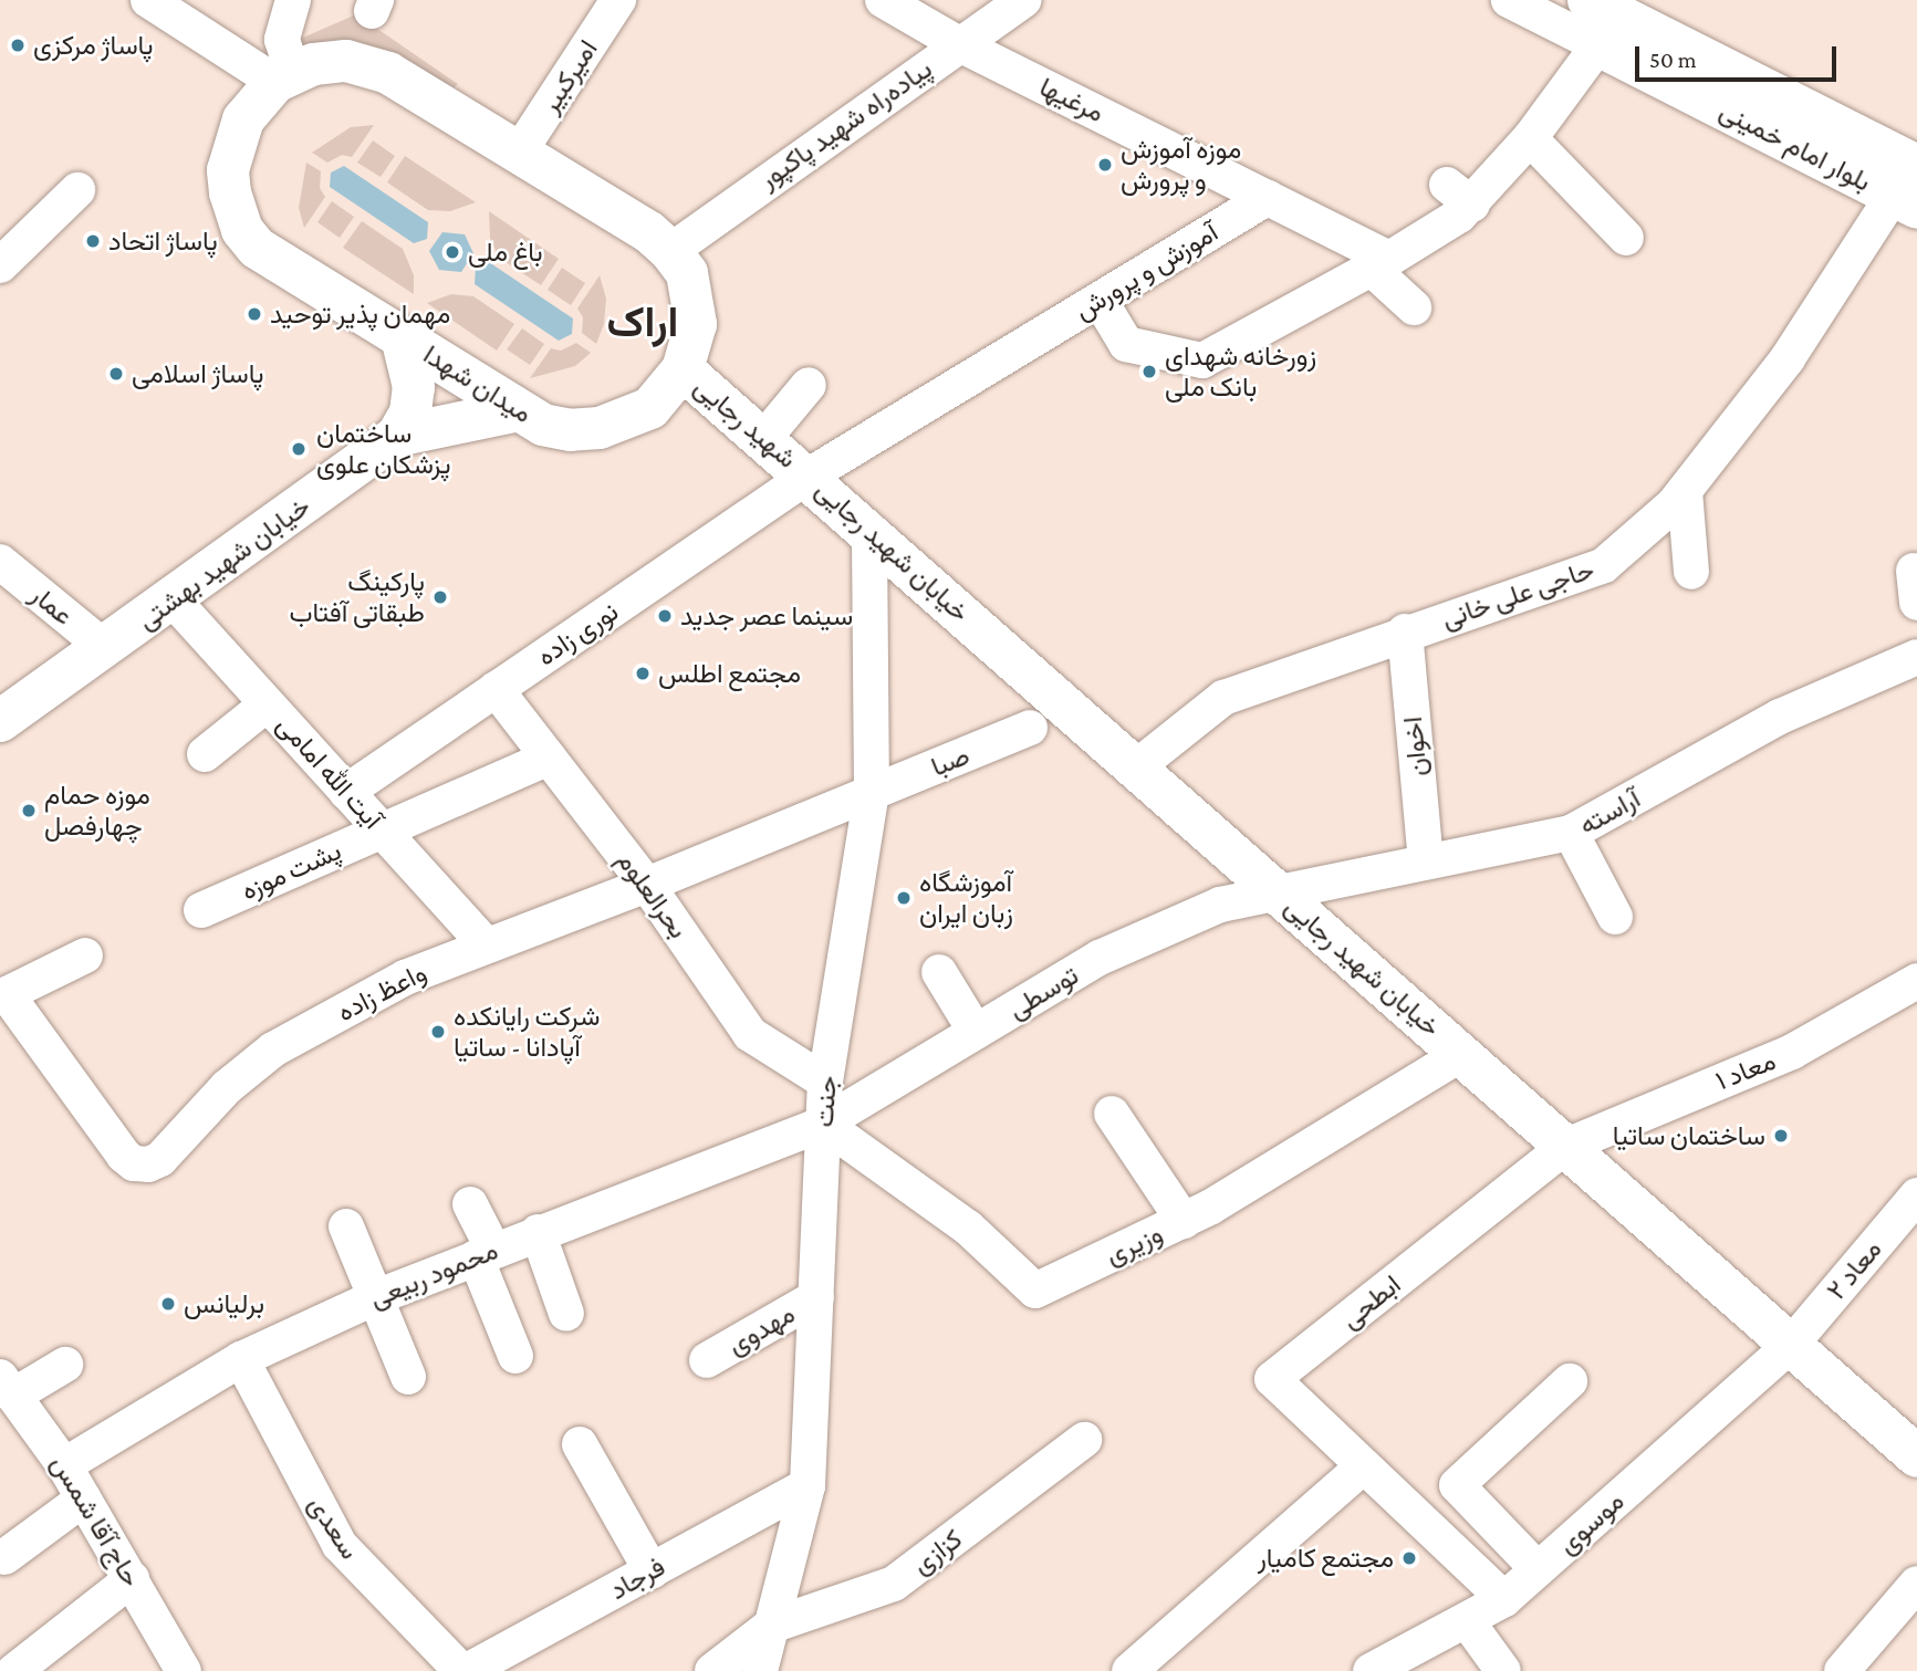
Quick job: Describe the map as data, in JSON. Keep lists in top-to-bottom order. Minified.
{"streets":{"main road":["بلوار امام خمینی","میدان شهدا","شهید رجایی","خیابان شهید رجایی","خیابان شهید بهشتی"],"street":["امیرکبیر","مرغیها","پیاده‌راه شهید پاکپور","آموزش و پرورش","حاجی علی خانی","عمار","نوری زاده","اخوان","صبا","آیت الله امامی","آراسته","پشت موزه","بحرالعلوم","واعظ زاده","توسطی","معاد ۱","جنت","وزیری","معاد ۲","محمود ربیعی","ابطحی","مهدوی","حاج آقا شمس","موسوی","سعدی","کزازی","فرجاد"]},"crossings":[["امیرکبیر","میدان شهدا"],["مرغیها","پیاده‌راه شهید پاکپور"],["مرغیها","آموزش و پرورش"],["پیاده‌راه شهید پاکپور","میدان شهدا"],["بلوار امام خمینی","حاجی علی خانی"],["آموزش و پرورش","شهید رجایی"],["آموزش و پرورش","خیابان شهید رجایی"],["آموزش و پرورش","نوری زاده"],["میدان شهدا","شهید رجایی"],["شهید رجایی","خیابان شهید رجایی"],["شهید رجایی","نوری زاده"],["خیابان شهید رجایی","حاجی علی خانی"],["خیابان شهید رجایی","نوری زاده"],["خیابان شهید رجایی","آراسته"],["خیابان شهید رجایی","توسطی"],["خیابان شهید رجایی","معاد ۱"],["خیابان شهید رجایی","جنت"],["خیابان شهید رجایی","وزیری"],["خیابان شهید رجایی","معاد ۲"],["خیابان شهید رجایی","ابطحی"],["خیابان شهید رجایی","موسوی"],["خیابان شهید بهشتی","عمار"],["خیابان شهید بهشتی","آیت الله امامی"],["حاجی علی خانی","اخوان"],["نوری زاده","آیت الله امامی"],["نوری زاده","بحرالعلوم"],["اخوان","آراسته"],["صبا","واعظ زاده"],["صبا","جنت"],["آیت الله امامی","پشت موزه"],["آیت الله امامی","واعظ زاده"],["آراسته","توسطی"],["پشت موزه","بحرالعلوم"],["بحرالعلوم","واعظ زاده"],["بحرالعلوم","جنت"],["واعظ زاده","جنت"],["توسطی","جنت"],["توسطی","وزیری"],["توسطی","محمود ربیعی"],["معاد ۱","ابطحی"],["جنت","وزیری"],["جنت","محمود ربیعی"],["جنت","مهدوی"],["جنت","کزازی"],["جنت","فرجاد"],["وزیری","محمود ربیعی"],["معاد ۲","موسوی"],["محمود ربیعی","حاج آقا شمس"],["محمود ربیعی","سعدی"],["ابطحی","موسوی"]],"districts":["اراک"],"places":["پاساژ مرکزی","موزه آموزش و پرورش","پاساژ اتحاد","باغ ملی","مهمان پذیر توحید","زورخانه شهدای بانک ملی","پاساژ اسلامی","ساختمان پزشکان علوی","پارکینگ طبقاتی آفتاب","سینما عصر جدید","مجتمع اطلس","موزه حمام چهارفصل","آموزشگاه زبان ایران","شرکت رایانکده آپادانا - ساتیا","ساختمان ساتیا","برلیانس","مجتمع کامیار"],"scale_bar":"50 m"}
